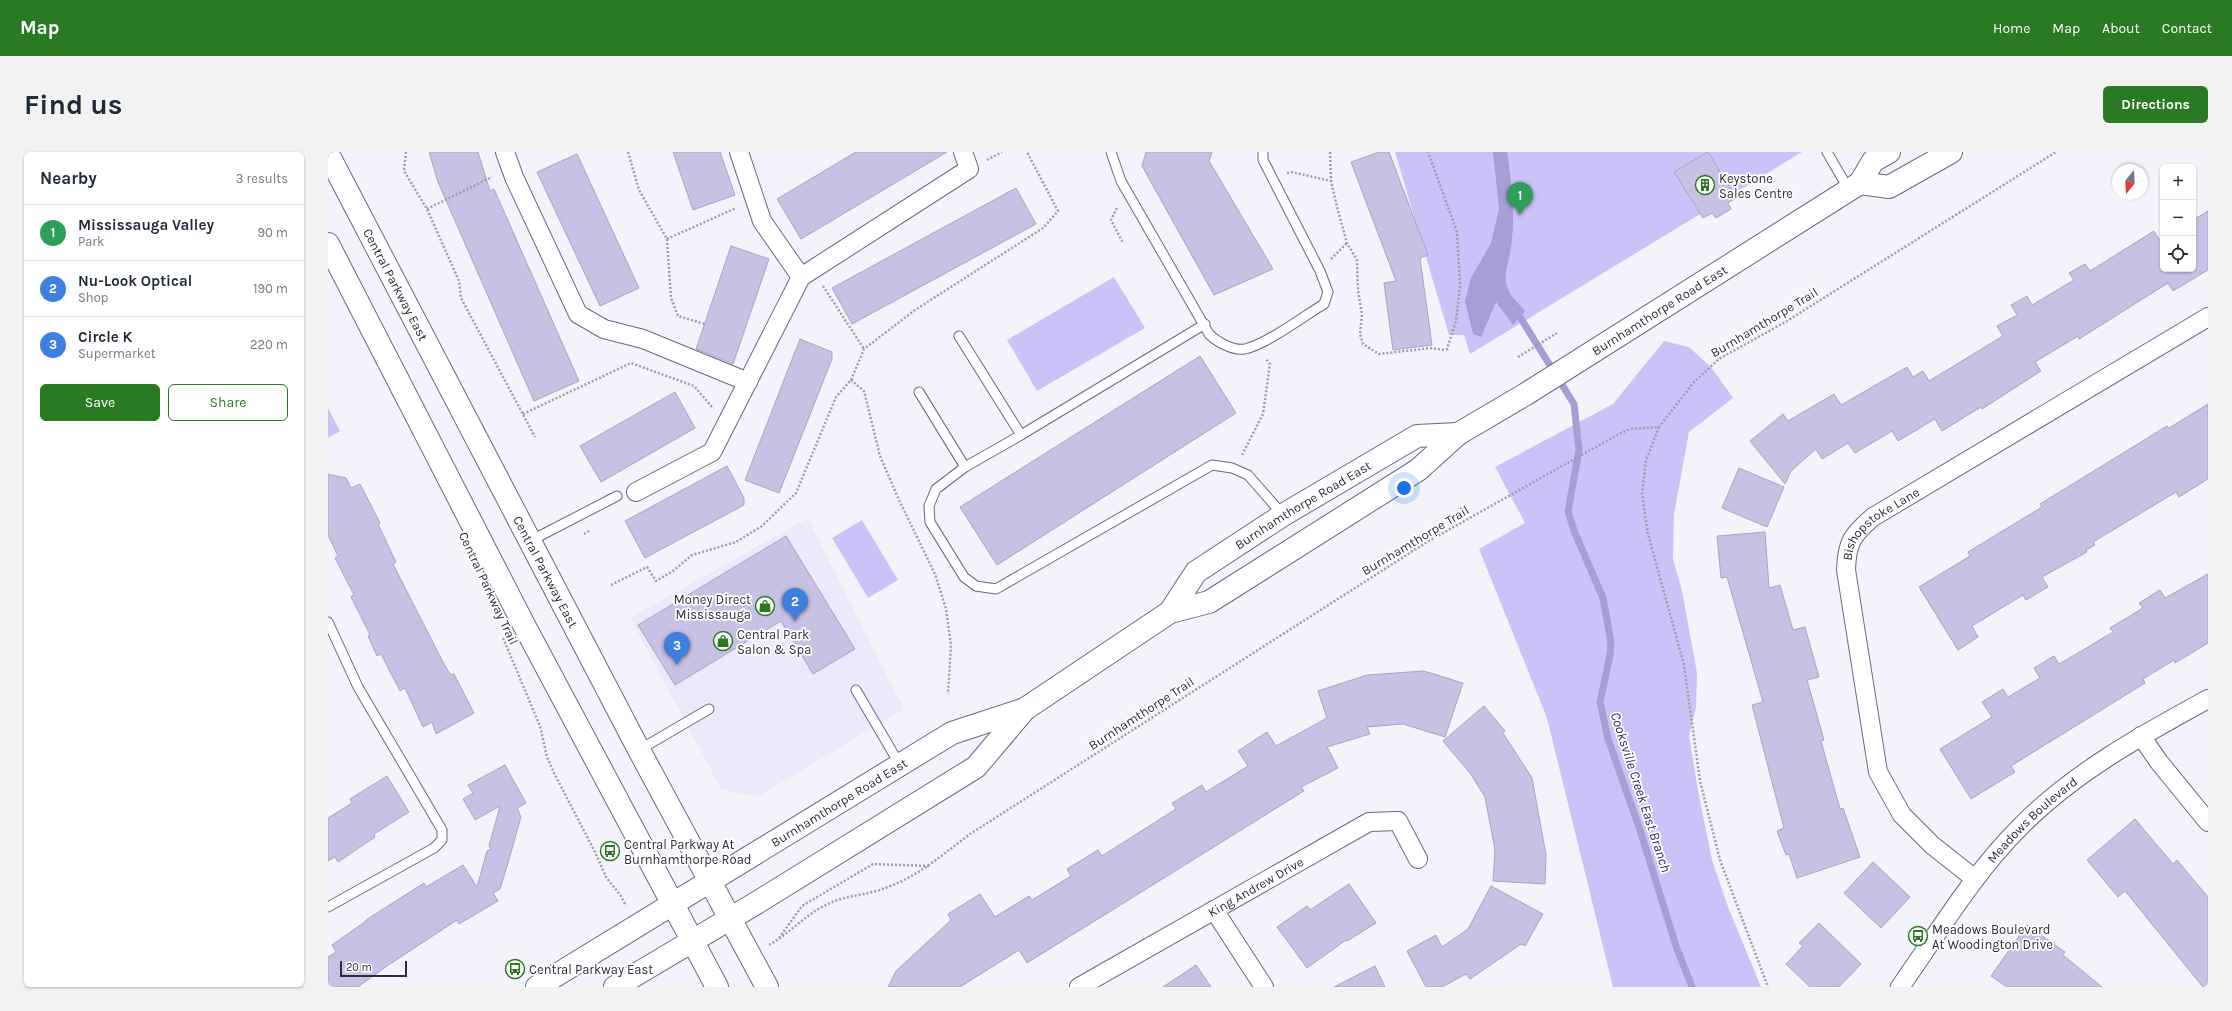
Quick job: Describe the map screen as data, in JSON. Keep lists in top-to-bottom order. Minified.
{"streets":{"main road":["Central Parkway East","Burnhamthorpe Road East"],"street":["Bishopstoke Lane","Meadows Boulevard","King Andrew Drive"],"path":["Burnhamthorpe Trail","Central Parkway Trail"]},"crossings":[["Central Parkway East","Burnhamthorpe Road East"],["Bishopstoke Lane","Meadows Boulevard"]],"water":["Cooksville Creek East Branch"],"places":{"building":["Keystone Sales Centre"],"shop":["Money Direct Mississauga","Central Park Salon & Spa"],"bus stop":["Central Parkway At Burnhamthorpe Road","Meadows Boulevard At Woodington Drive","Central Parkway East"]},"scale_bar":"20 m","north":"bottom","page":{"header":"Map","nav":["Home","Map","About","Contact"],"buttons":["Directions",["Save","Share"]],"title":"Find us","heading":["Nearby","3 results"],"map_buttons":["+","−"],"pins":["1","2","3"],"list":[{"mark":"1","name":"Mississauga Valley","note":"Park","value":"90 m"},{"mark":"2","name":"Nu-Look Optical","note":"Shop","value":"190 m"},{"mark":"3","name":"Circle K","note":"Supermarket","value":"220 m"}],"scale":"20 m"}}
